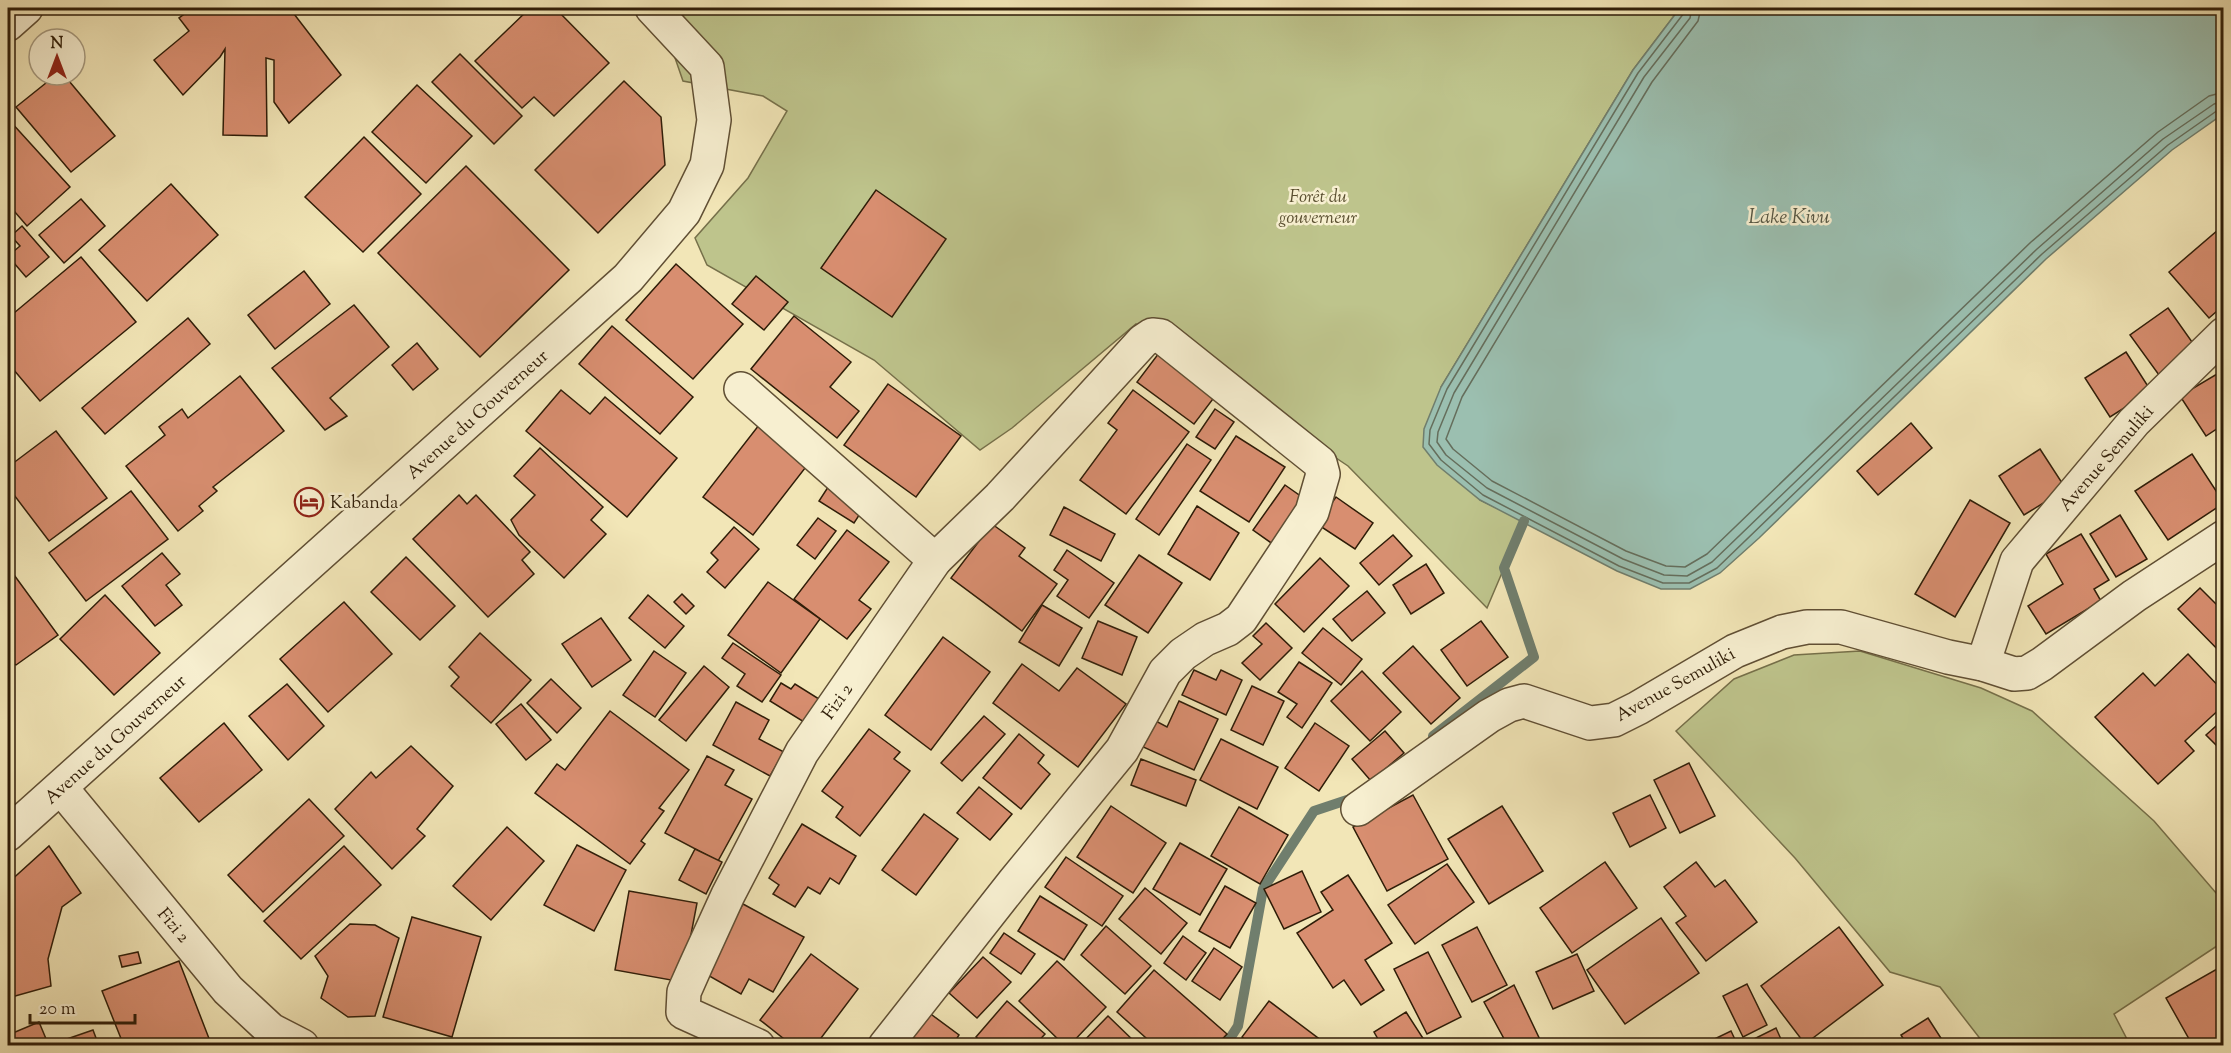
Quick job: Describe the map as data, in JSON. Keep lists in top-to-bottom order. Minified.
{"streets":{"street":["Avenue du Gouverneur","Avenue Semuliki","Fizi 2"]},"crossings":[["Avenue du Gouverneur","Fizi 2"]],"water":["Lake Kivu"],"parks":["Forêt du gouverneur"],"places":{"hotel":["Kabanda"]},"scale_bar":"20 m","north":"top"}
